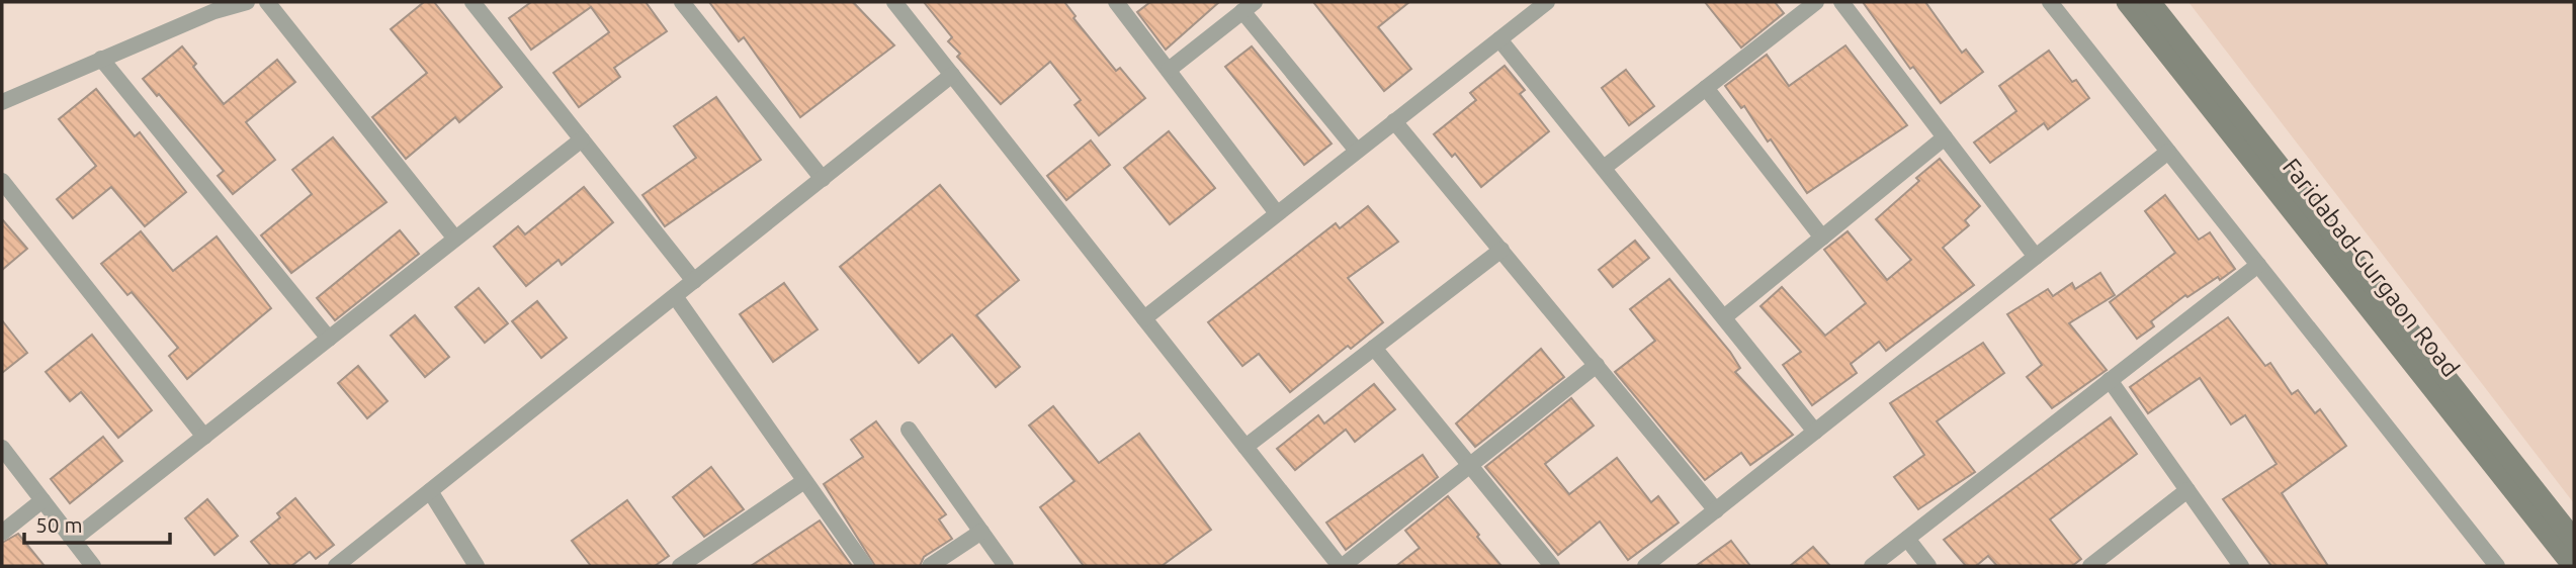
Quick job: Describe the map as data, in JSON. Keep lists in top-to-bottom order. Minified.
{"streets":{"main road":["Faridabad-Gurgaon Road"]},"scale_bar":"50 m"}
